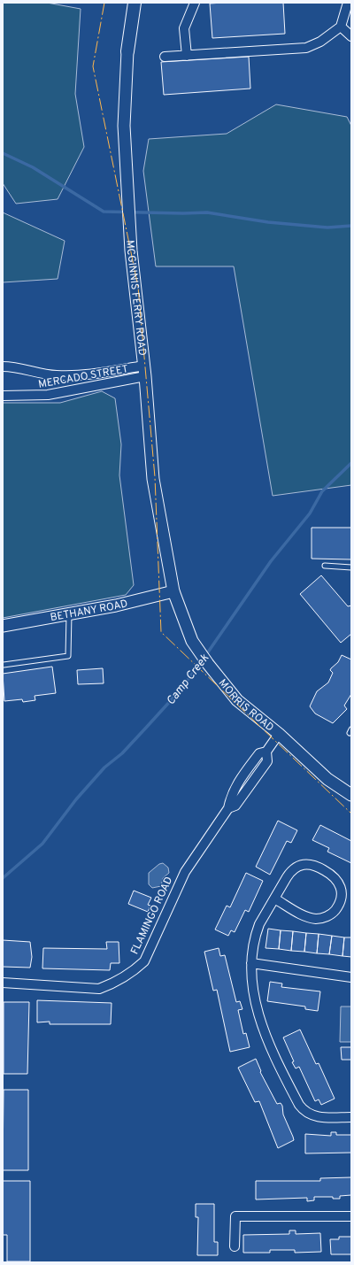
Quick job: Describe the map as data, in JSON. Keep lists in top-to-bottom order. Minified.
{"streets":{"main road":["MCGINNIS FERRY ROAD"],"street":["MERCADO STREET","BETHANY ROAD","MORRIS ROAD","FLAMINGO ROAD"]},"crossings":[["MCGINNIS FERRY ROAD","MERCADO STREET"],["MCGINNIS FERRY ROAD","BETHANY ROAD"],["MCGINNIS FERRY ROAD","MORRIS ROAD"],["BETHANY ROAD","MORRIS ROAD"],["MORRIS ROAD","FLAMINGO ROAD"]],"water":["Camp Creek"]}
